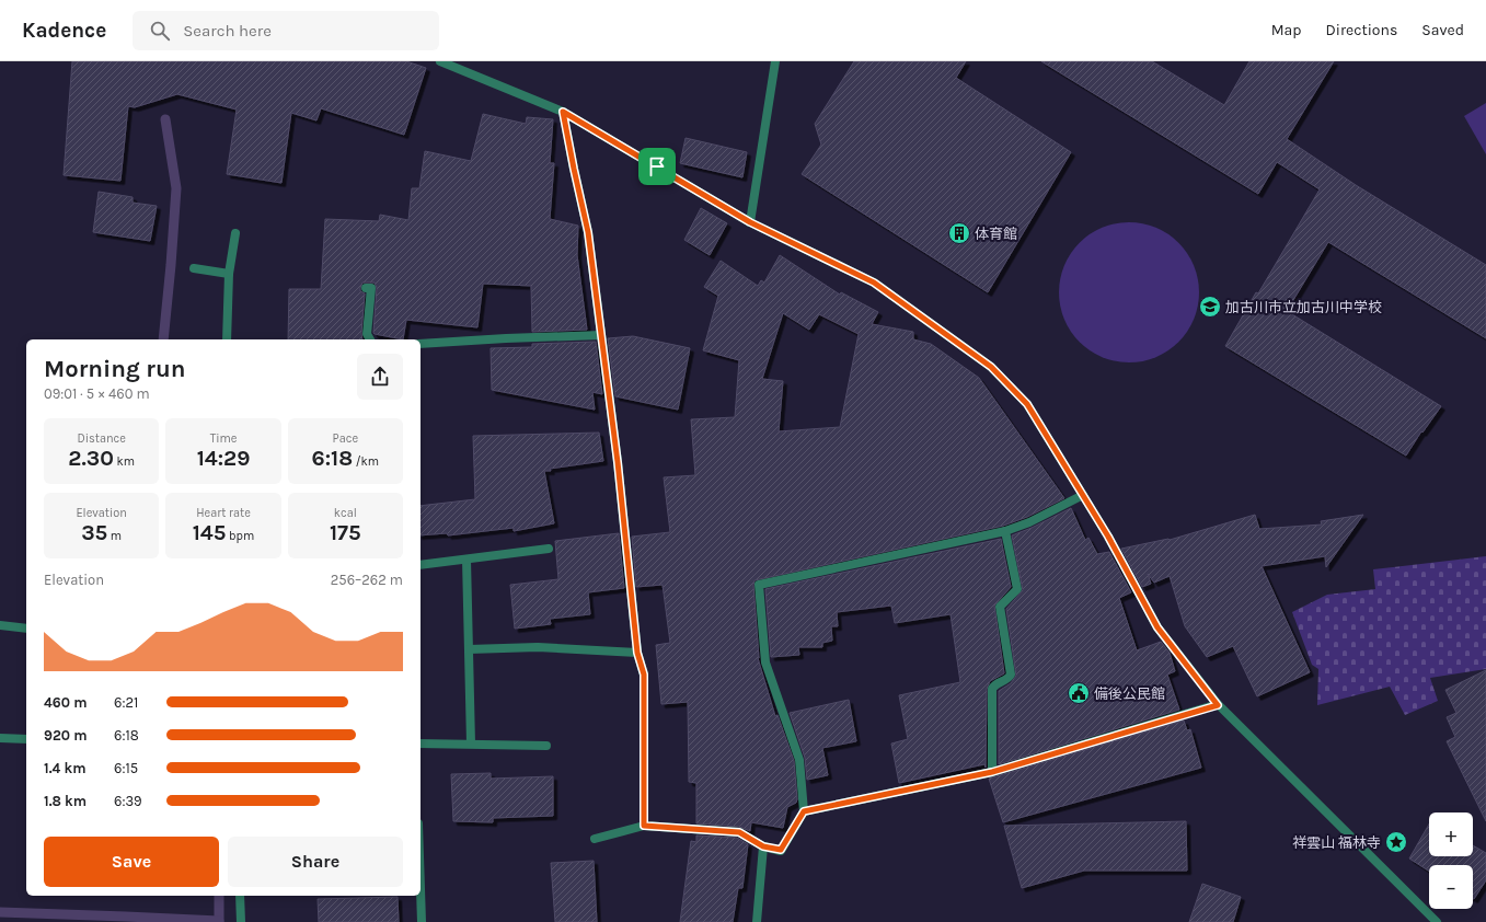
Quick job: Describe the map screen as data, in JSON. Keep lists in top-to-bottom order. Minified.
{"places":{"building":["体育館"],"school or university":["加古川市立加古川中学校"],"public building":["備後公民館"],"place":["祥雲山 福林寺"]},"page":{"header":"Kadence","search":"Search here","nav":["Map","Directions","Saved"],"heading":["Morning run","09:01 · 5 × 460 m"],"stats":[["Distance","2.30 km"],["Time","14:29"],["Pace","6:18 /km"],["Elevation","35 m"],["Heart rate","145 bpm"],["kcal","175"]],"chart":["Elevation","256–262 m"],"list":[{"name":"460 m","note":"6:21"},{"name":"920 m","note":"6:18"},{"name":"1.4 km","note":"6:15"},{"name":"1.8 km","note":"6:39"}],"map_buttons":["+","−"],"buttons":["Save","Share"]}}
